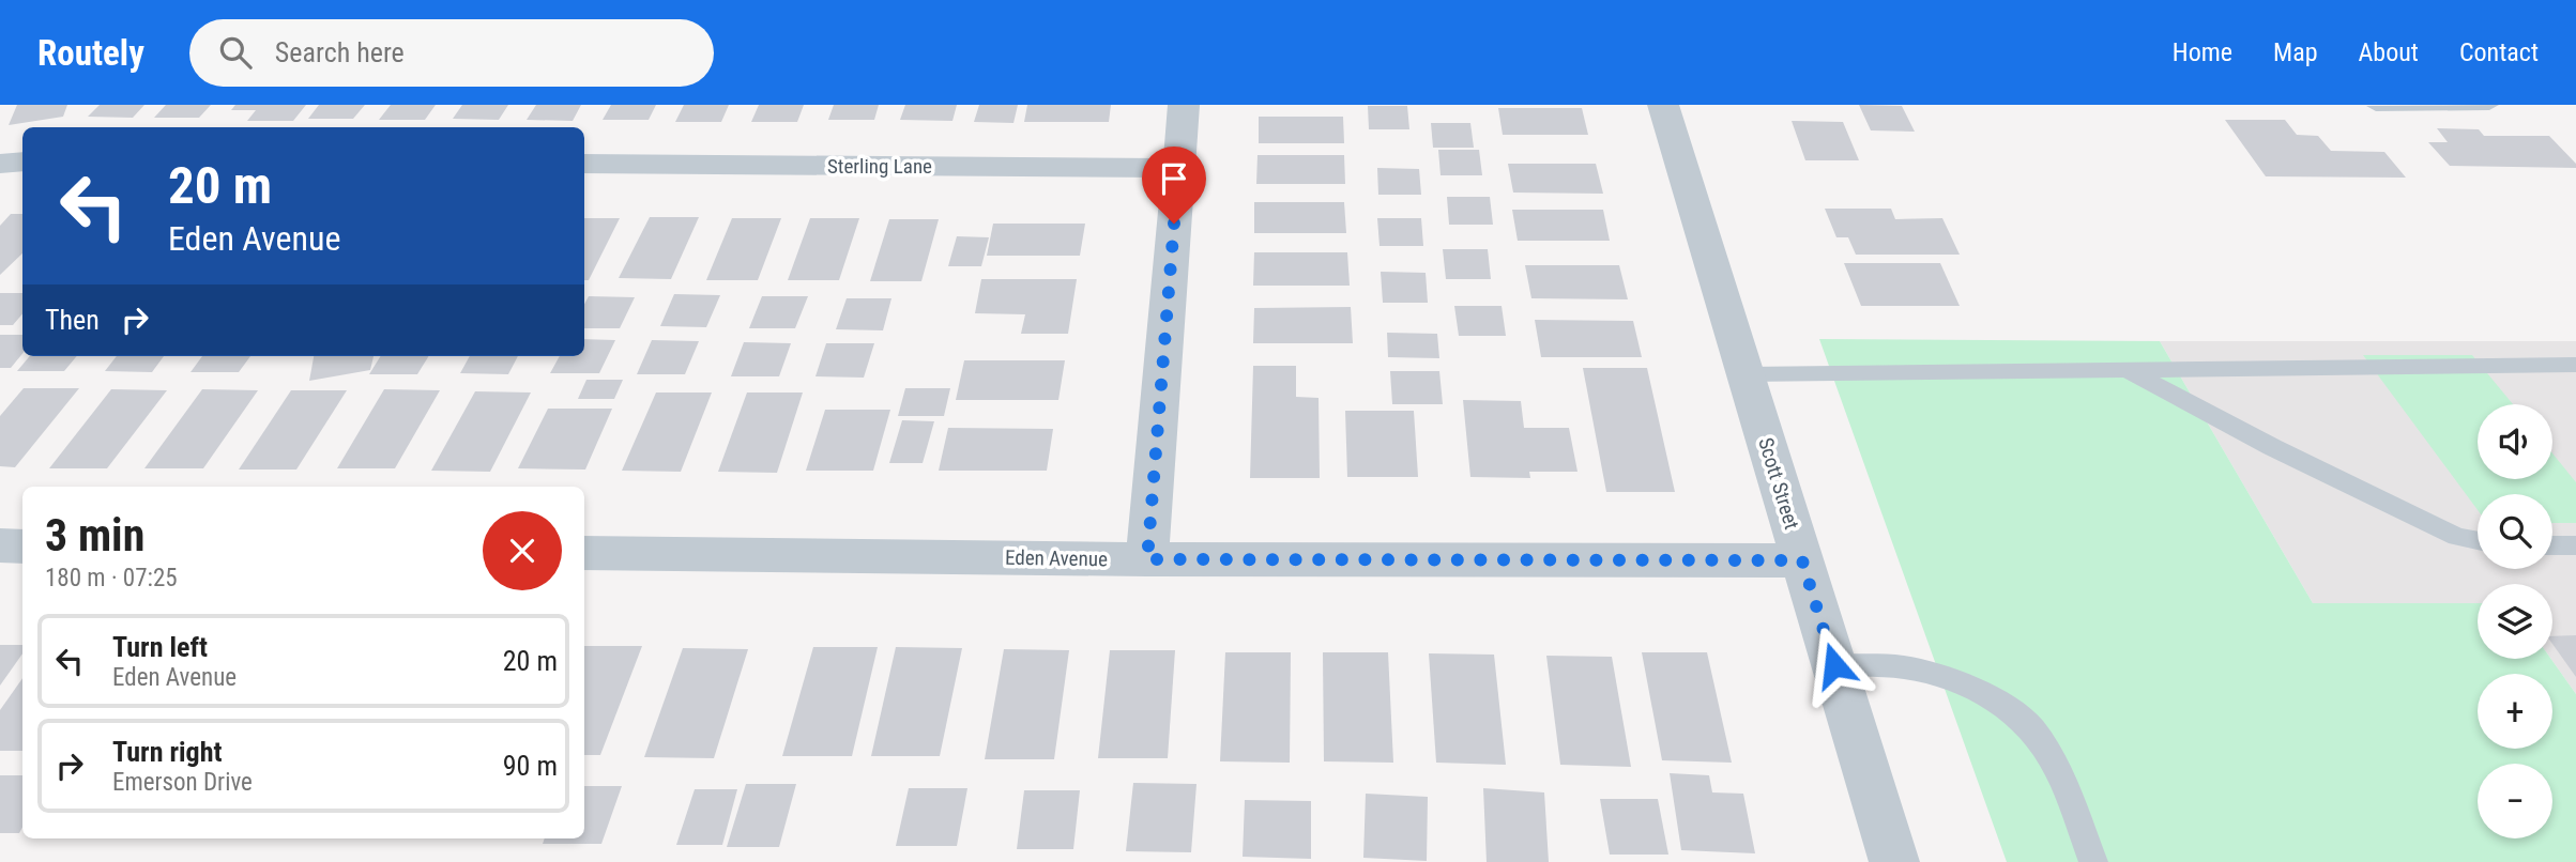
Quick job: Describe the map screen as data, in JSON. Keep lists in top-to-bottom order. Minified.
{"streets":{"street":["Sterling Lane","Scott Street","Eden Avenue"]},"crossings":[["Scott Street","Eden Avenue"]],"page":{"header":"Routely","search":"Search here","nav":["Home","Map","About","Contact"],"turn":["20 m","Eden Avenue"],"then":"Then","map_buttons":["+","−"],"heading":["3 min","180 m · 07:25"],"list":[{"name":"Turn left","note":"Eden Avenue","value":"20 m"},{"name":"Turn right","note":"Emerson Drive","value":"90 m"}]}}
